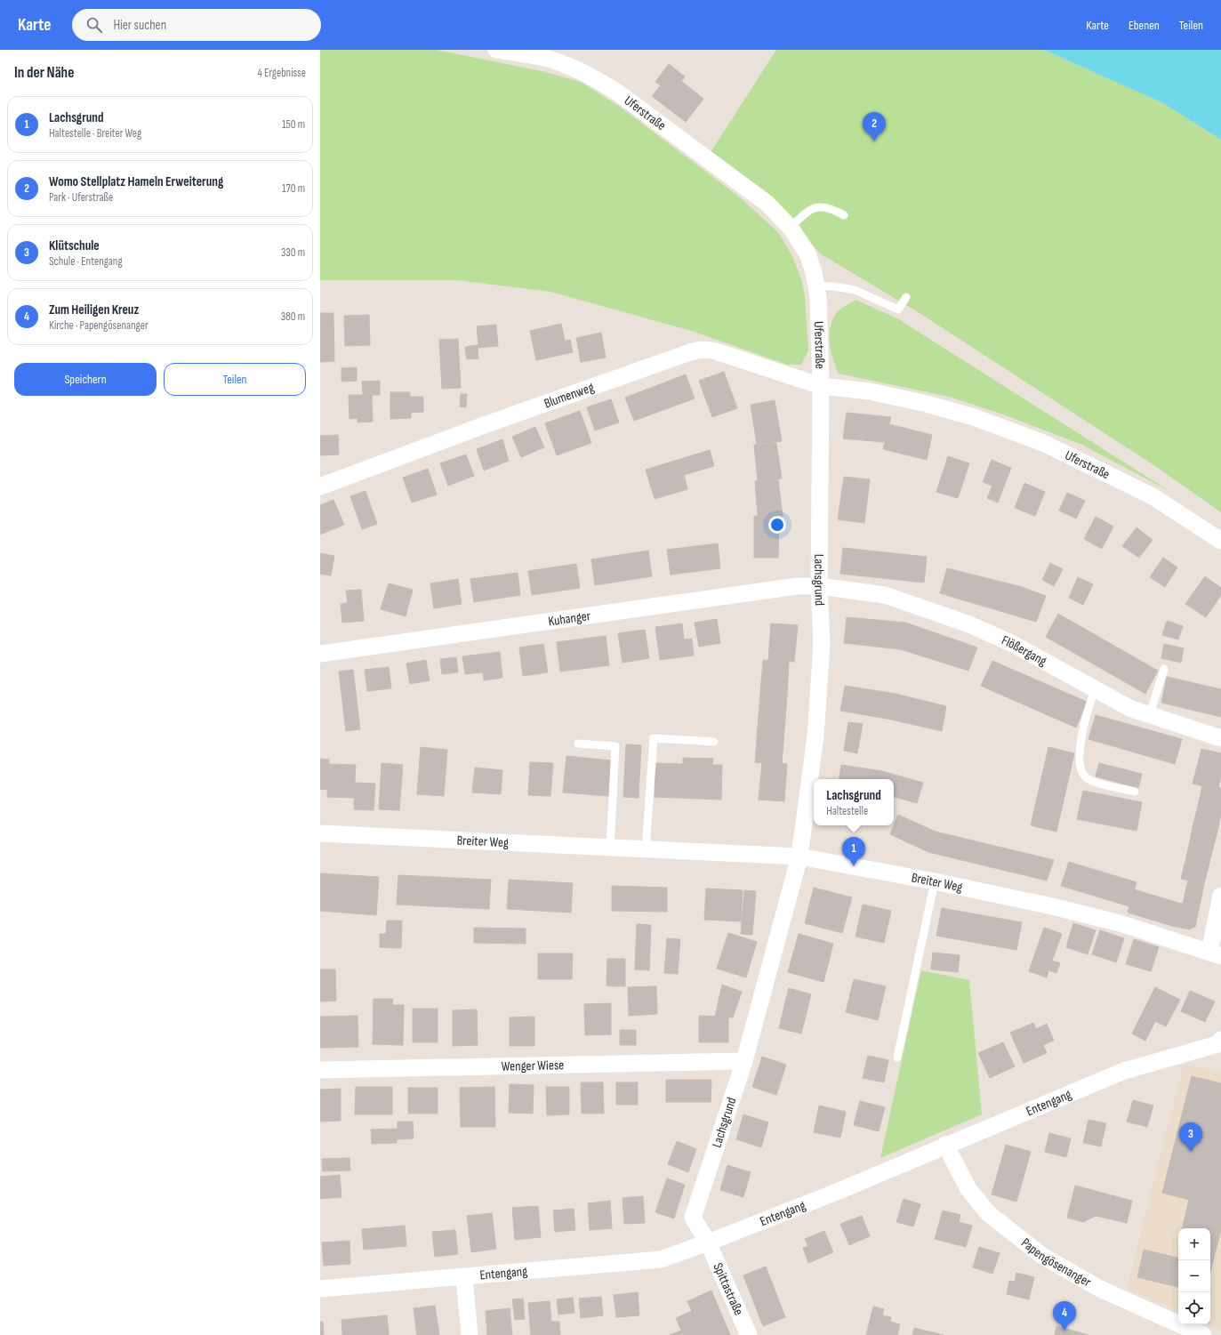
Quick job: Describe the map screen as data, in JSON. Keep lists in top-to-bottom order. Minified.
{"streets":{"street":["Uferstraße","Blumenweg","Lachsgrund","Kuhanger","Flößergang","Breiter Weg","Wenger Wiese","Entengang","Papengösenanger","Spittastraße"]},"crossings":[["Uferstraße","Blumenweg"],["Uferstraße","Lachsgrund"],["Blumenweg","Lachsgrund"],["Lachsgrund","Kuhanger"],["Lachsgrund","Flößergang"],["Lachsgrund","Breiter Weg"],["Lachsgrund","Wenger Wiese"],["Lachsgrund","Entengang"],["Lachsgrund","Spittastraße"],["Kuhanger","Flößergang"],["Entengang","Papengösenanger"],["Entengang","Spittastraße"]],"page":{"header":"Karte","search":"Hier suchen","nav":["Karte","Ebenen","Teilen"],"heading":["In der Nähe","4 Ergebnisse"],"list":[{"mark":"1","name":"Lachsgrund","note":"Haltestelle · Breiter Weg","value":"150 m"},{"mark":"2","name":"Womo Stellplatz Hameln Erweiterung","note":"Park · Uferstraße","value":"170 m"},{"mark":"3","name":"Klütschule","note":"Schule · Entengang","value":"330 m"},{"mark":"4","name":"Zum Heiligen Kreuz","note":"Kirche · Papengösenanger","value":"380 m"}],"pins":["2","1","3","4"],"buttons":["Speichern","Teilen"],"popup":["Lachsgrund","Haltestelle"],"map_buttons":["+","−"]}}
